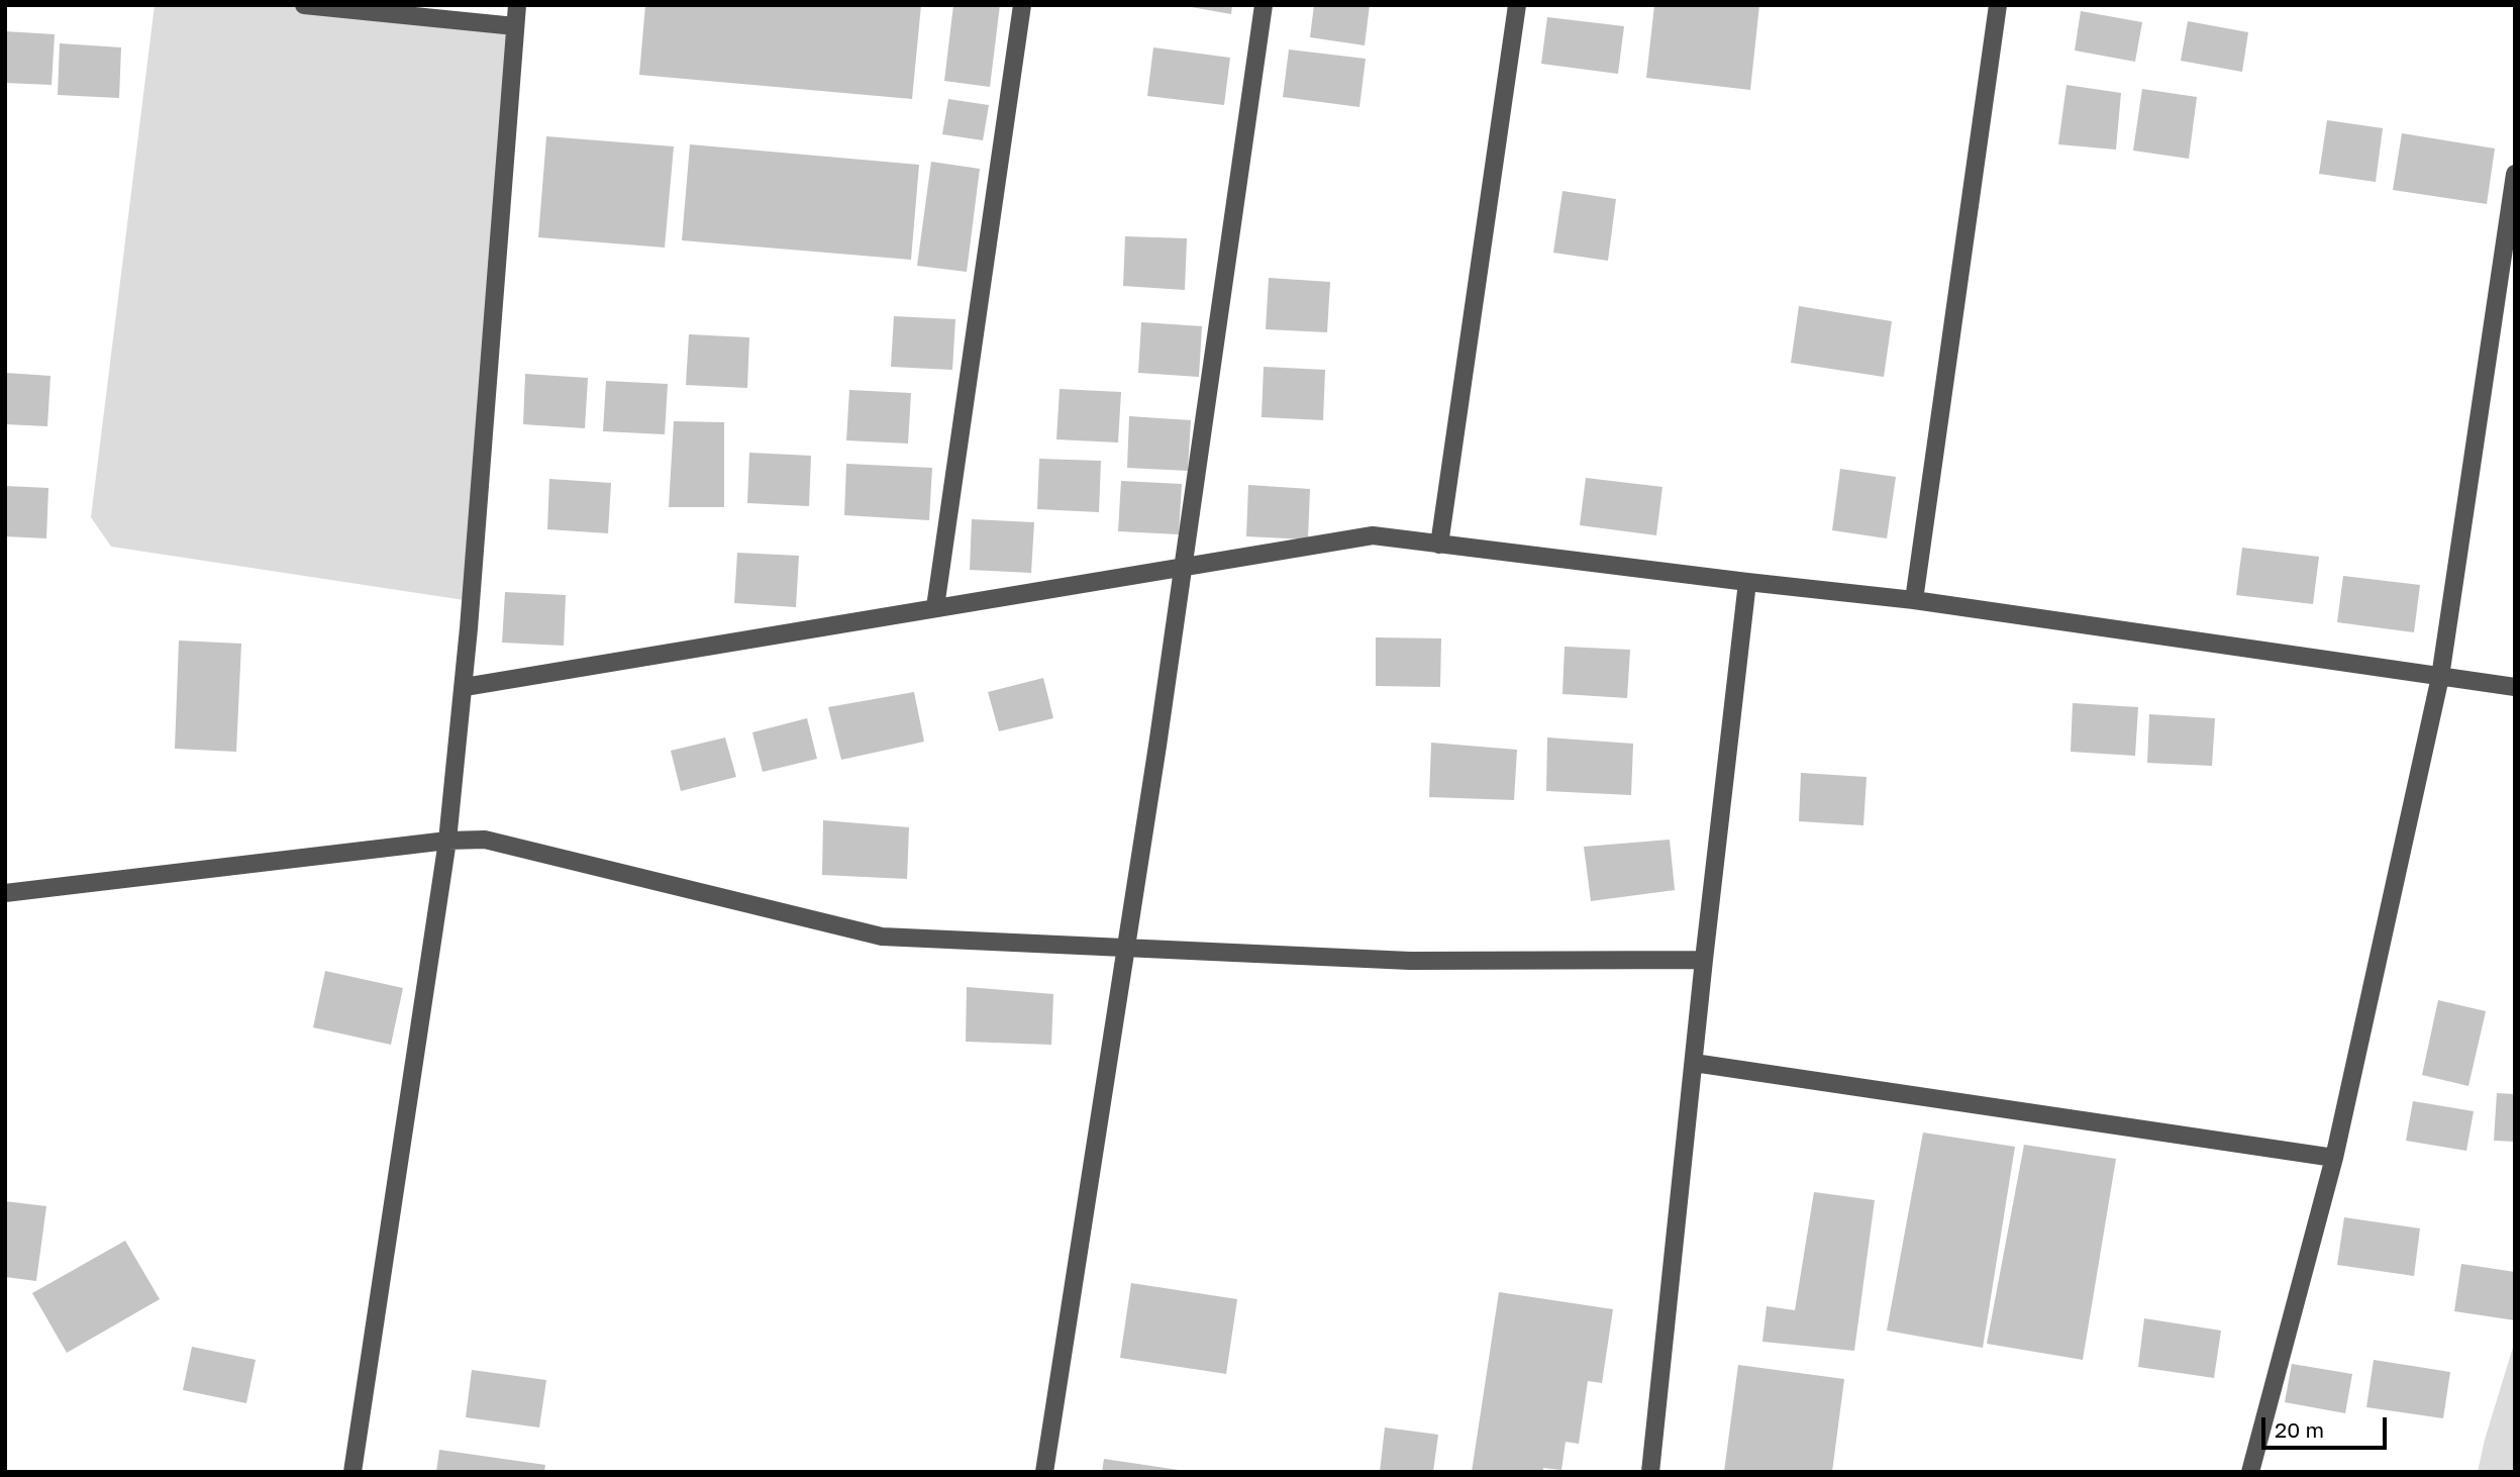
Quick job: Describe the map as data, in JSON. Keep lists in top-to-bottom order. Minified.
{"scale_bar":"20 m"}
